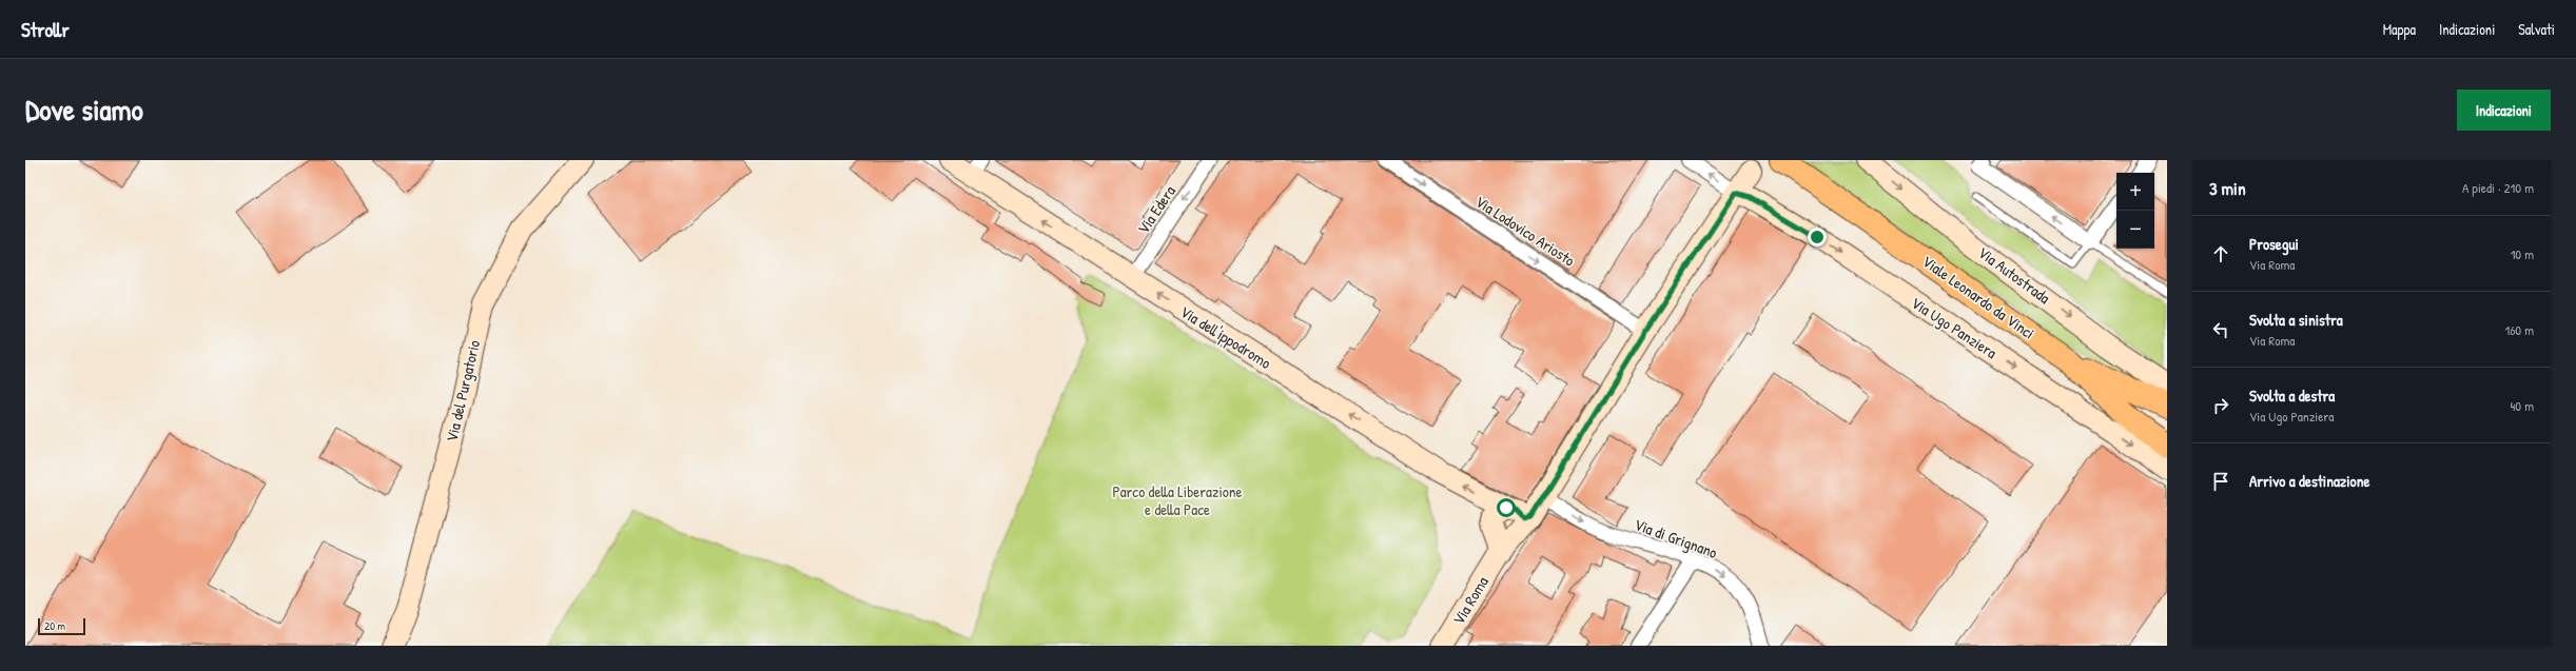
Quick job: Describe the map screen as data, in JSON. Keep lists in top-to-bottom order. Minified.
{"streets":{"highway":["Viale Leonardo da Vinci"],"street":["Via Edera","Via Lodovico Ariosto","Via Autostrada","Via Ugo Panziera","Via dell'ippodromo","Via del Purgatorio","Via di Grignano","Via Roma"]},"crossings":[["Via Edera","Via dell'ippodromo"],["Via Lodovico Ariosto","Via Roma"],["Via Ugo Panziera","Via Roma"],["Via dell'ippodromo","Via Roma"],["Via di Grignano","Via Roma"]],"one_way":["Via Edera","Via Lodovico Ariosto","Via Ugo Panziera","Via dell'ippodromo","Via di Grignano"],"parks":["Parco della Liberazione e della Pace"],"scale_bar":"20 m","page":{"header":"Strollr","nav":["Mappa","Indicazioni","Salvati"],"title":"Dove siamo","buttons":"Indicazioni","heading":["3 min","A piedi · 210 m"],"map_buttons":["+","−"],"list":[["Prosegui","Via Roma","10 m"],["Svolta a sinistra","Via Roma","160 m"],["Svolta a destra","Via Ugo Panziera","40 m"],"Arrivo a destinazione"],"scale":"20 m"}}
